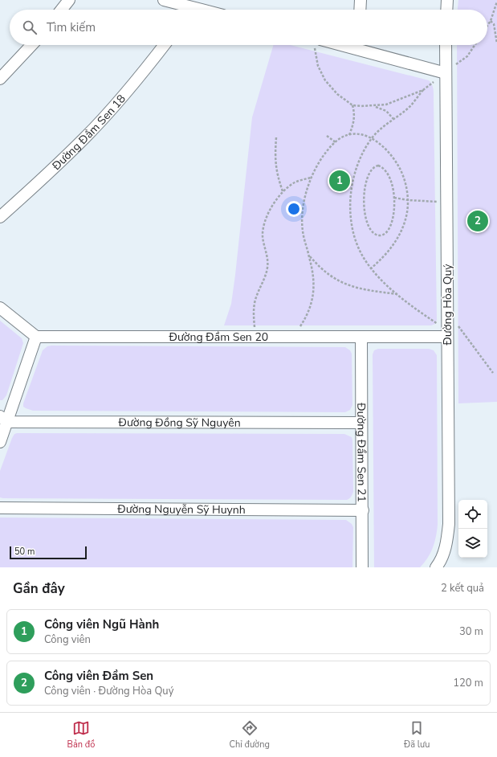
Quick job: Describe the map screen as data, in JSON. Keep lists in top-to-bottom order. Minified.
{"streets":{"street":["Đường Đầm Sen 18","Đường Hòa Quý","Đường Đầm Sen 20","Đường Đồng Sỹ Nguyên","Đường Đầm Sen 21","Đường Nguyễn Sỹ Huynh"]},"crossings":[["Đường Hòa Quý","Đường Đầm Sen 20"],["Đường Đầm Sen 20","Đường Đầm Sen 21"],["Đường Đồng Sỹ Nguyên","Đường Đầm Sen 21"],["Đường Đầm Sen 21","Đường Nguyễn Sỹ Huynh"]],"scale_bar":"50 m","page":{"search":"Tìm kiếm","pins":["1","2"],"scale":"50 m","heading":["Gần đây","2 kết quả"],"list":[{"mark":"1","name":"Công viên Ngũ Hành","note":"Công viên","value":"30 m"},{"mark":"2","name":"Công viên Đầm Sen","note":"Công viên · Đường Hòa Quý","value":"120 m"}],"nav":["Bản đồ","Chỉ đường","Đã lưu"]}}
